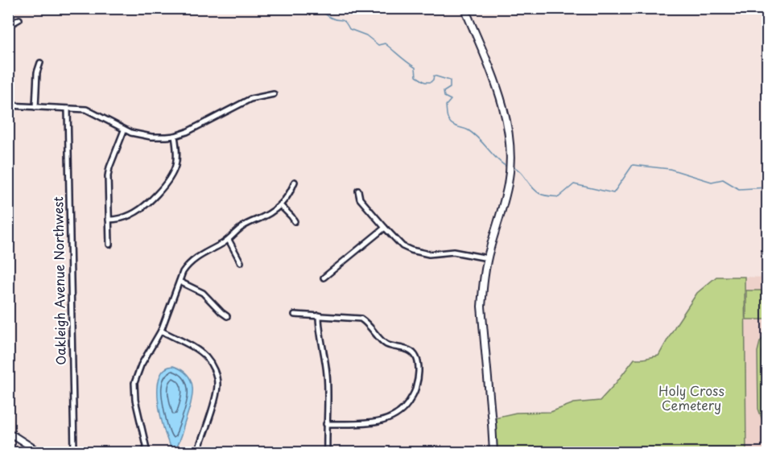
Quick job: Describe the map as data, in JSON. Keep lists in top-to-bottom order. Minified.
{"streets":{"street":["Oakleigh Avenue Northwest"]},"parks":["Holy Cross Cemetery"]}
